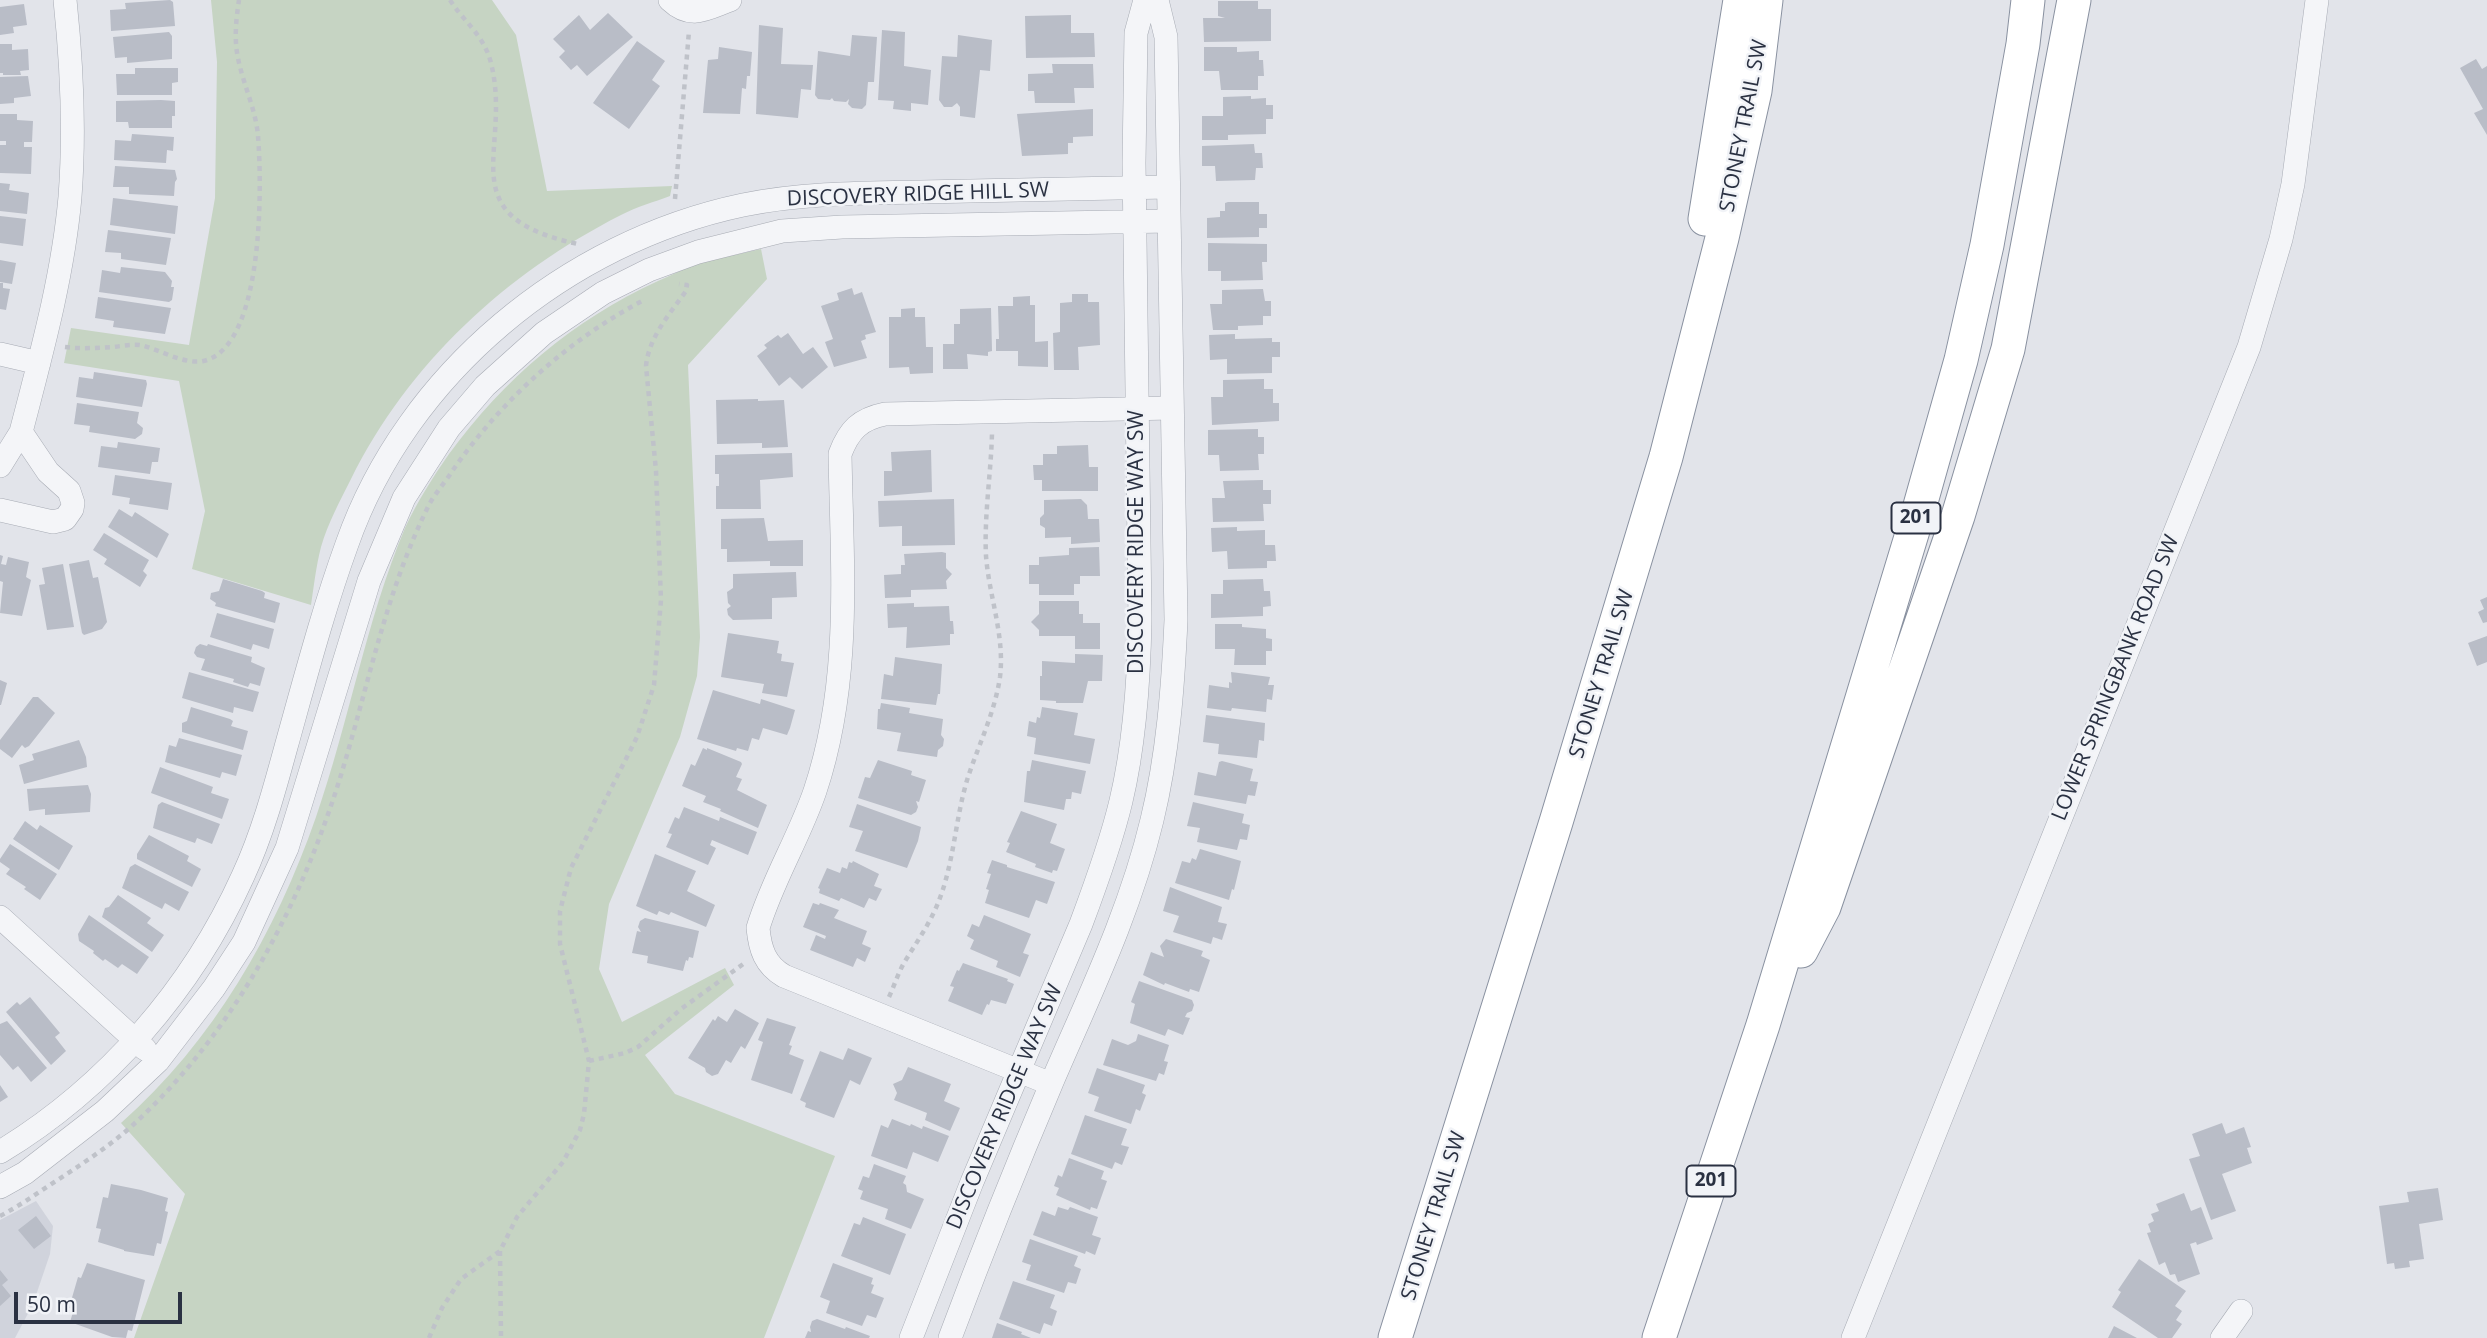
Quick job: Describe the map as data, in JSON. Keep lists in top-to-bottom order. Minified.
{"streets":{"highway":["STONEY TRAIL SW","201"],"street":["DISCOVERY RIDGE HILL SW","DISCOVERY RIDGE WAY SW","LOWER SPRINGBANK ROAD SW"]},"crossings":[["DISCOVERY RIDGE HILL SW","DISCOVERY RIDGE WAY SW"]],"scale_bar":"50 m"}
